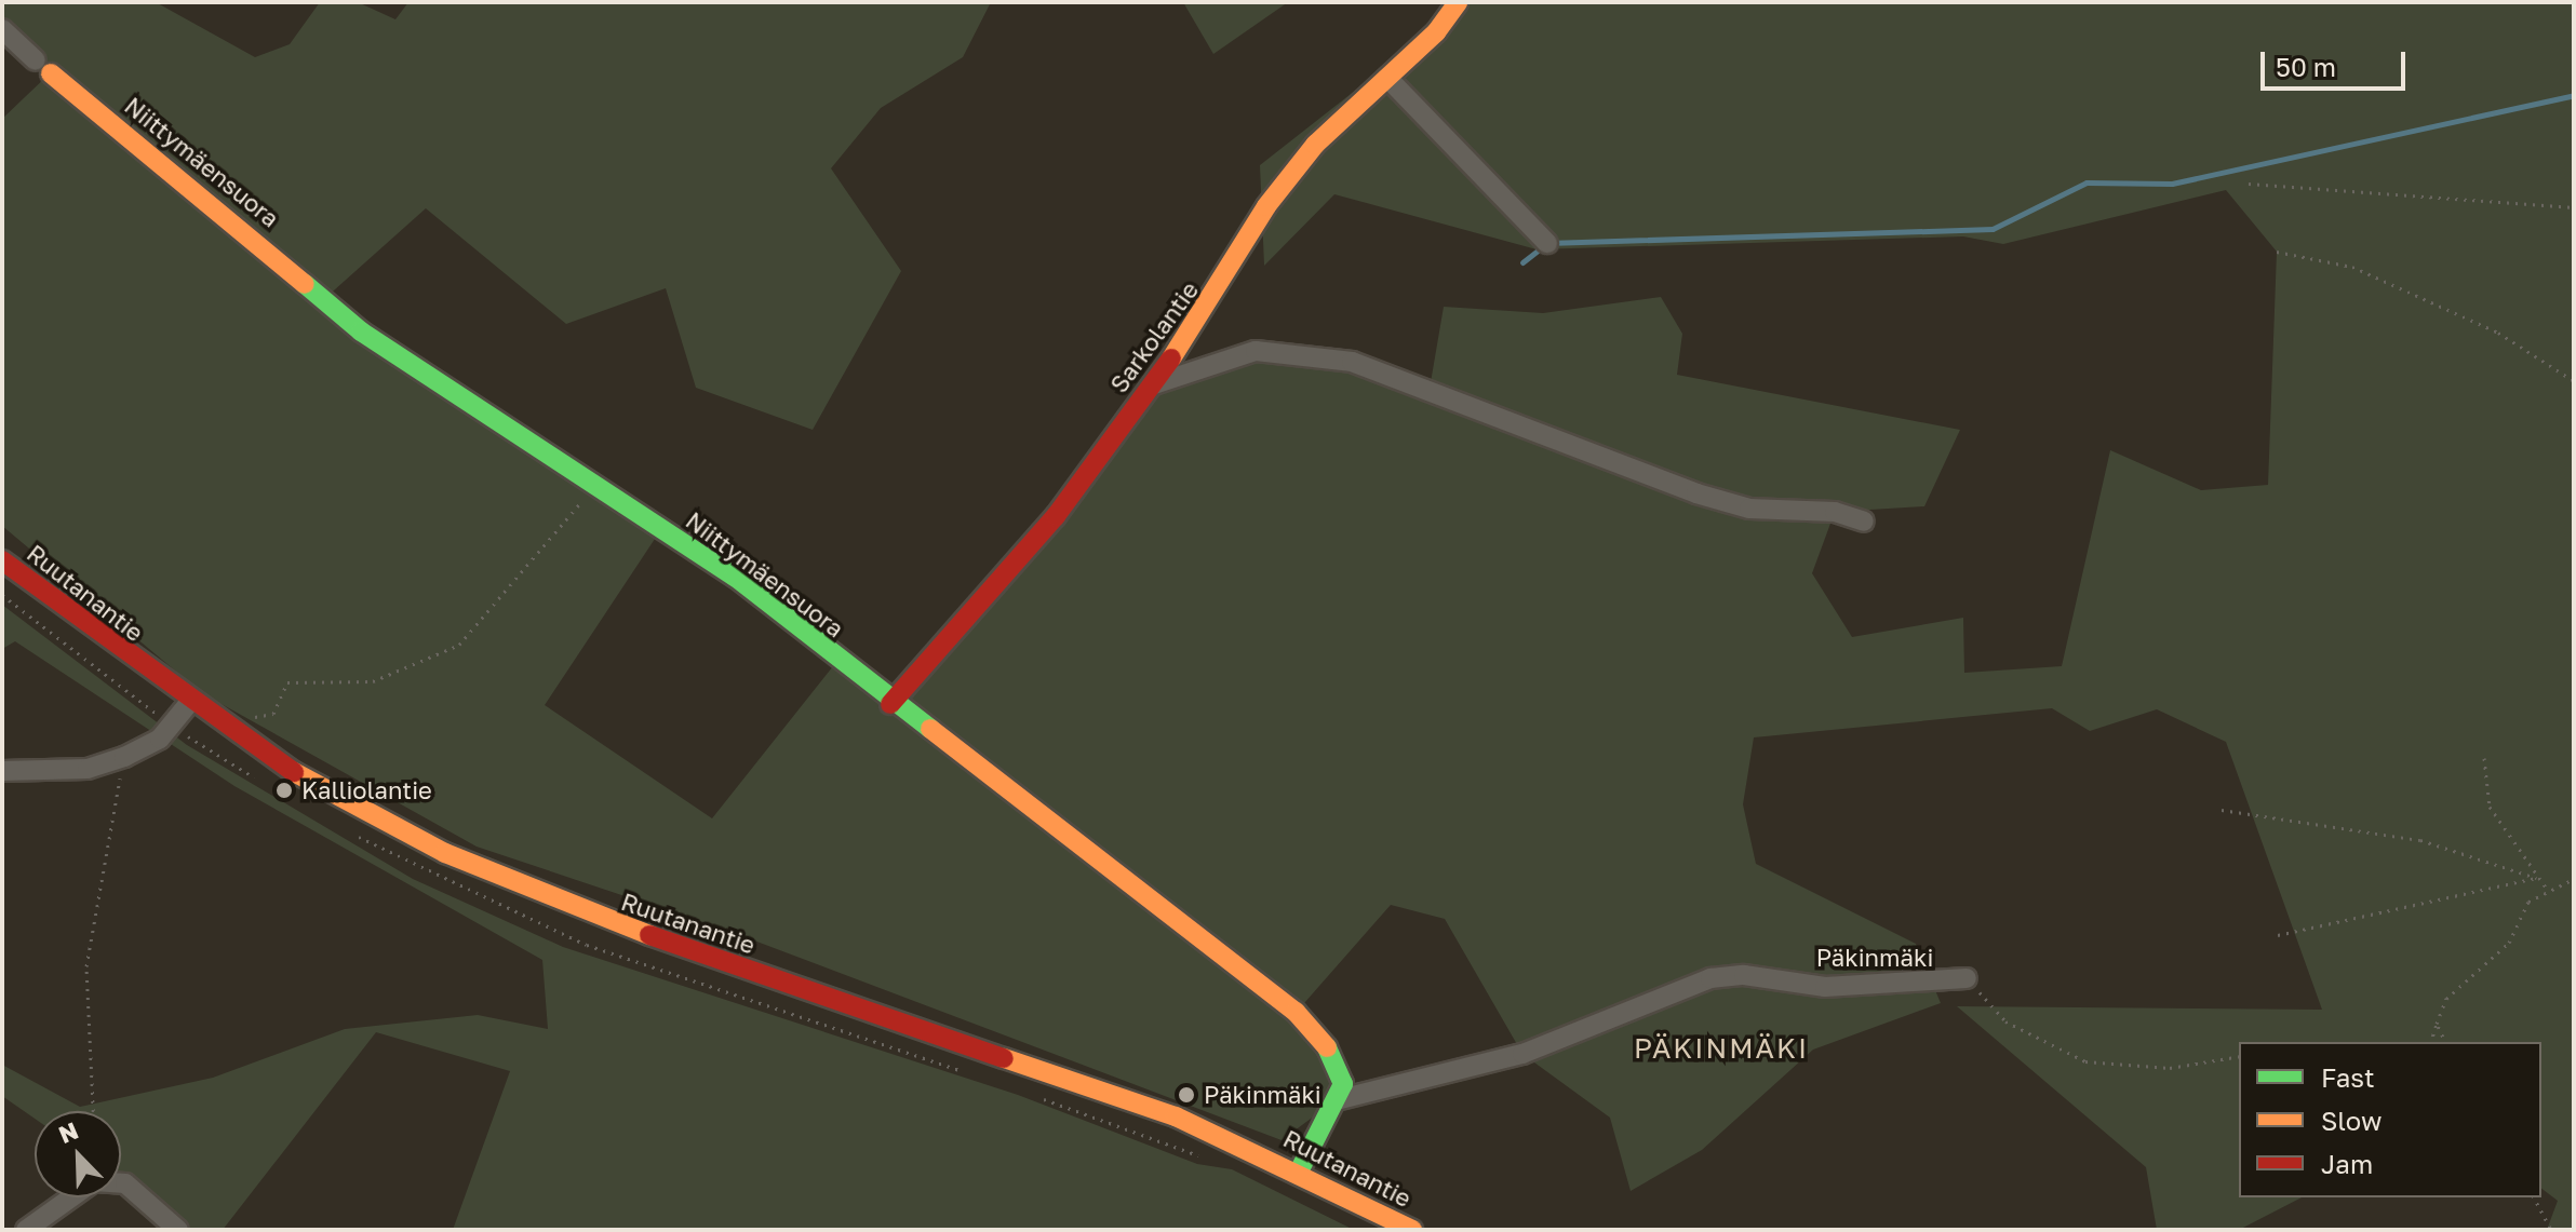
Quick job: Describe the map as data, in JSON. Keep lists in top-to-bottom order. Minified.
{"streets":{"street":["Niittymäensuora","Sarkolantie","Ruutanantie","Päkinmäki"]},"crossings":[["Niittymäensuora","Sarkolantie"],["Niittymäensuora","Ruutanantie"],["Niittymäensuora","Päkinmäki"]],"districts":["PÄKINMÄKI"],"places":["Kalliolantie","Päkinmäki"],"legend":["Fast","Slow","Jam"],"scale_bar":"50 m","north":"top left"}
